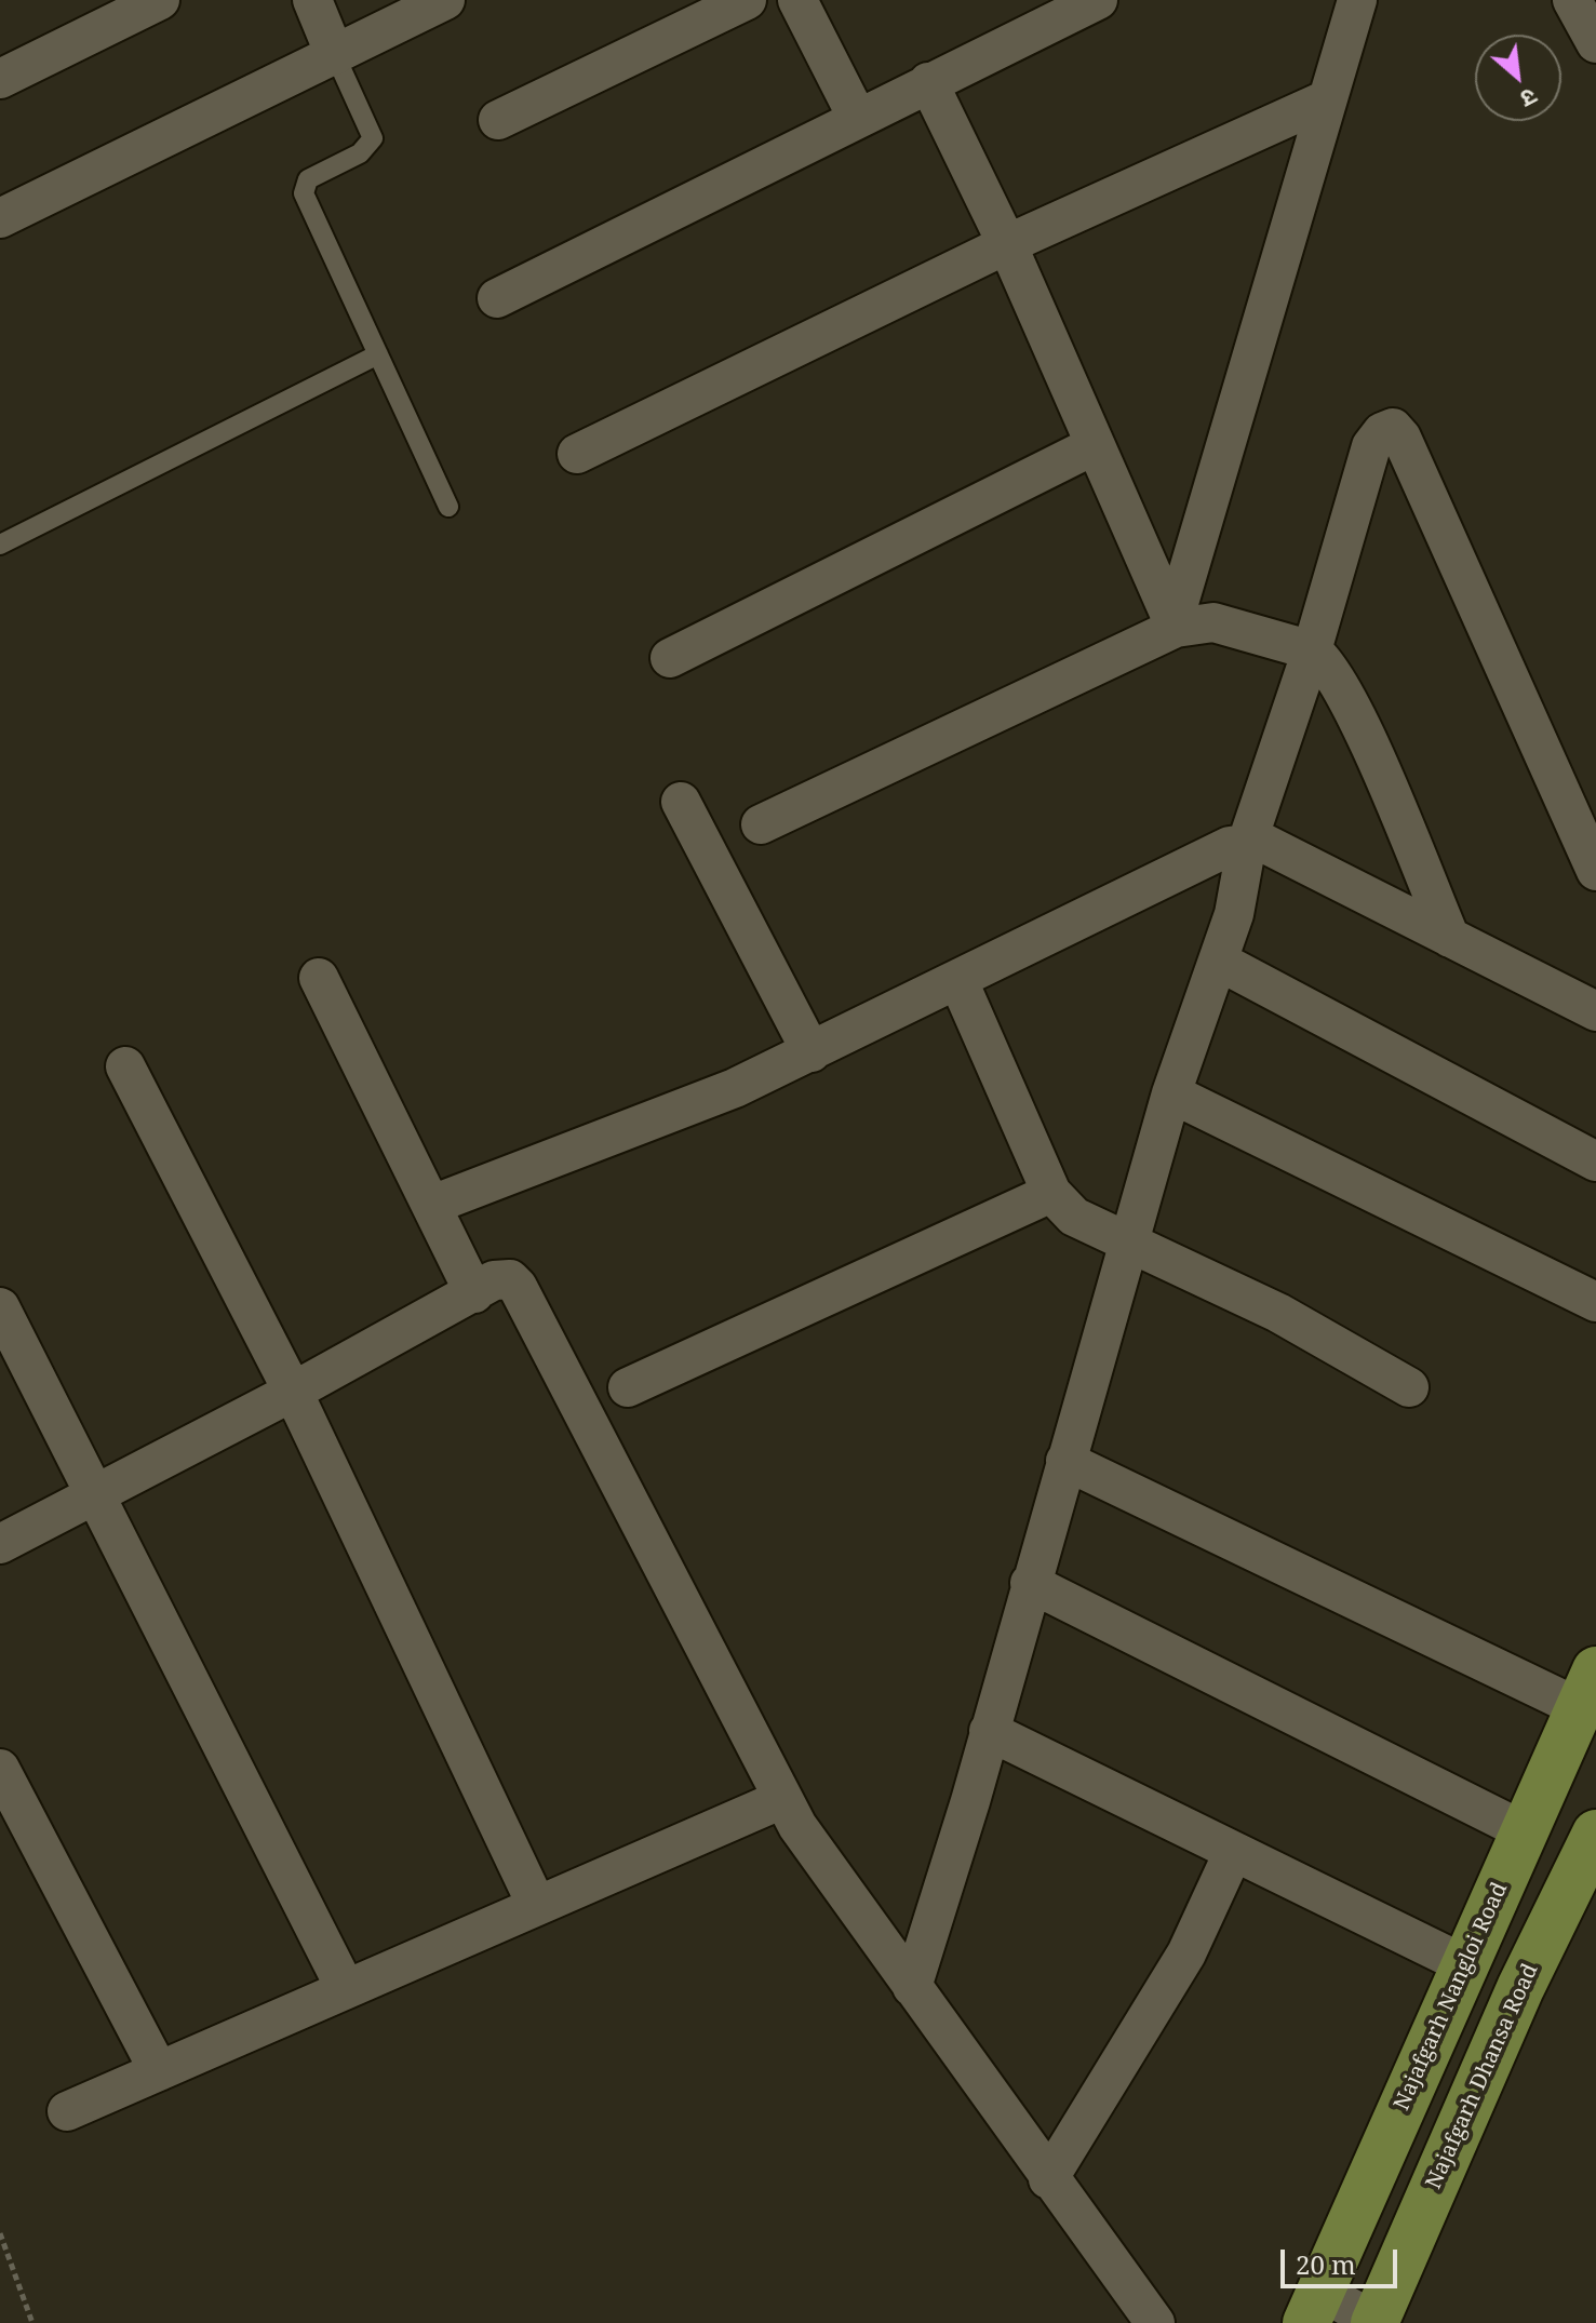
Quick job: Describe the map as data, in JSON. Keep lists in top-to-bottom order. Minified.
{"streets":{"main road":["Najafgarh Nangloi Road","Najafgarh Dhansa Road"]},"scale_bar":"20 m","north":"bottom right"}
